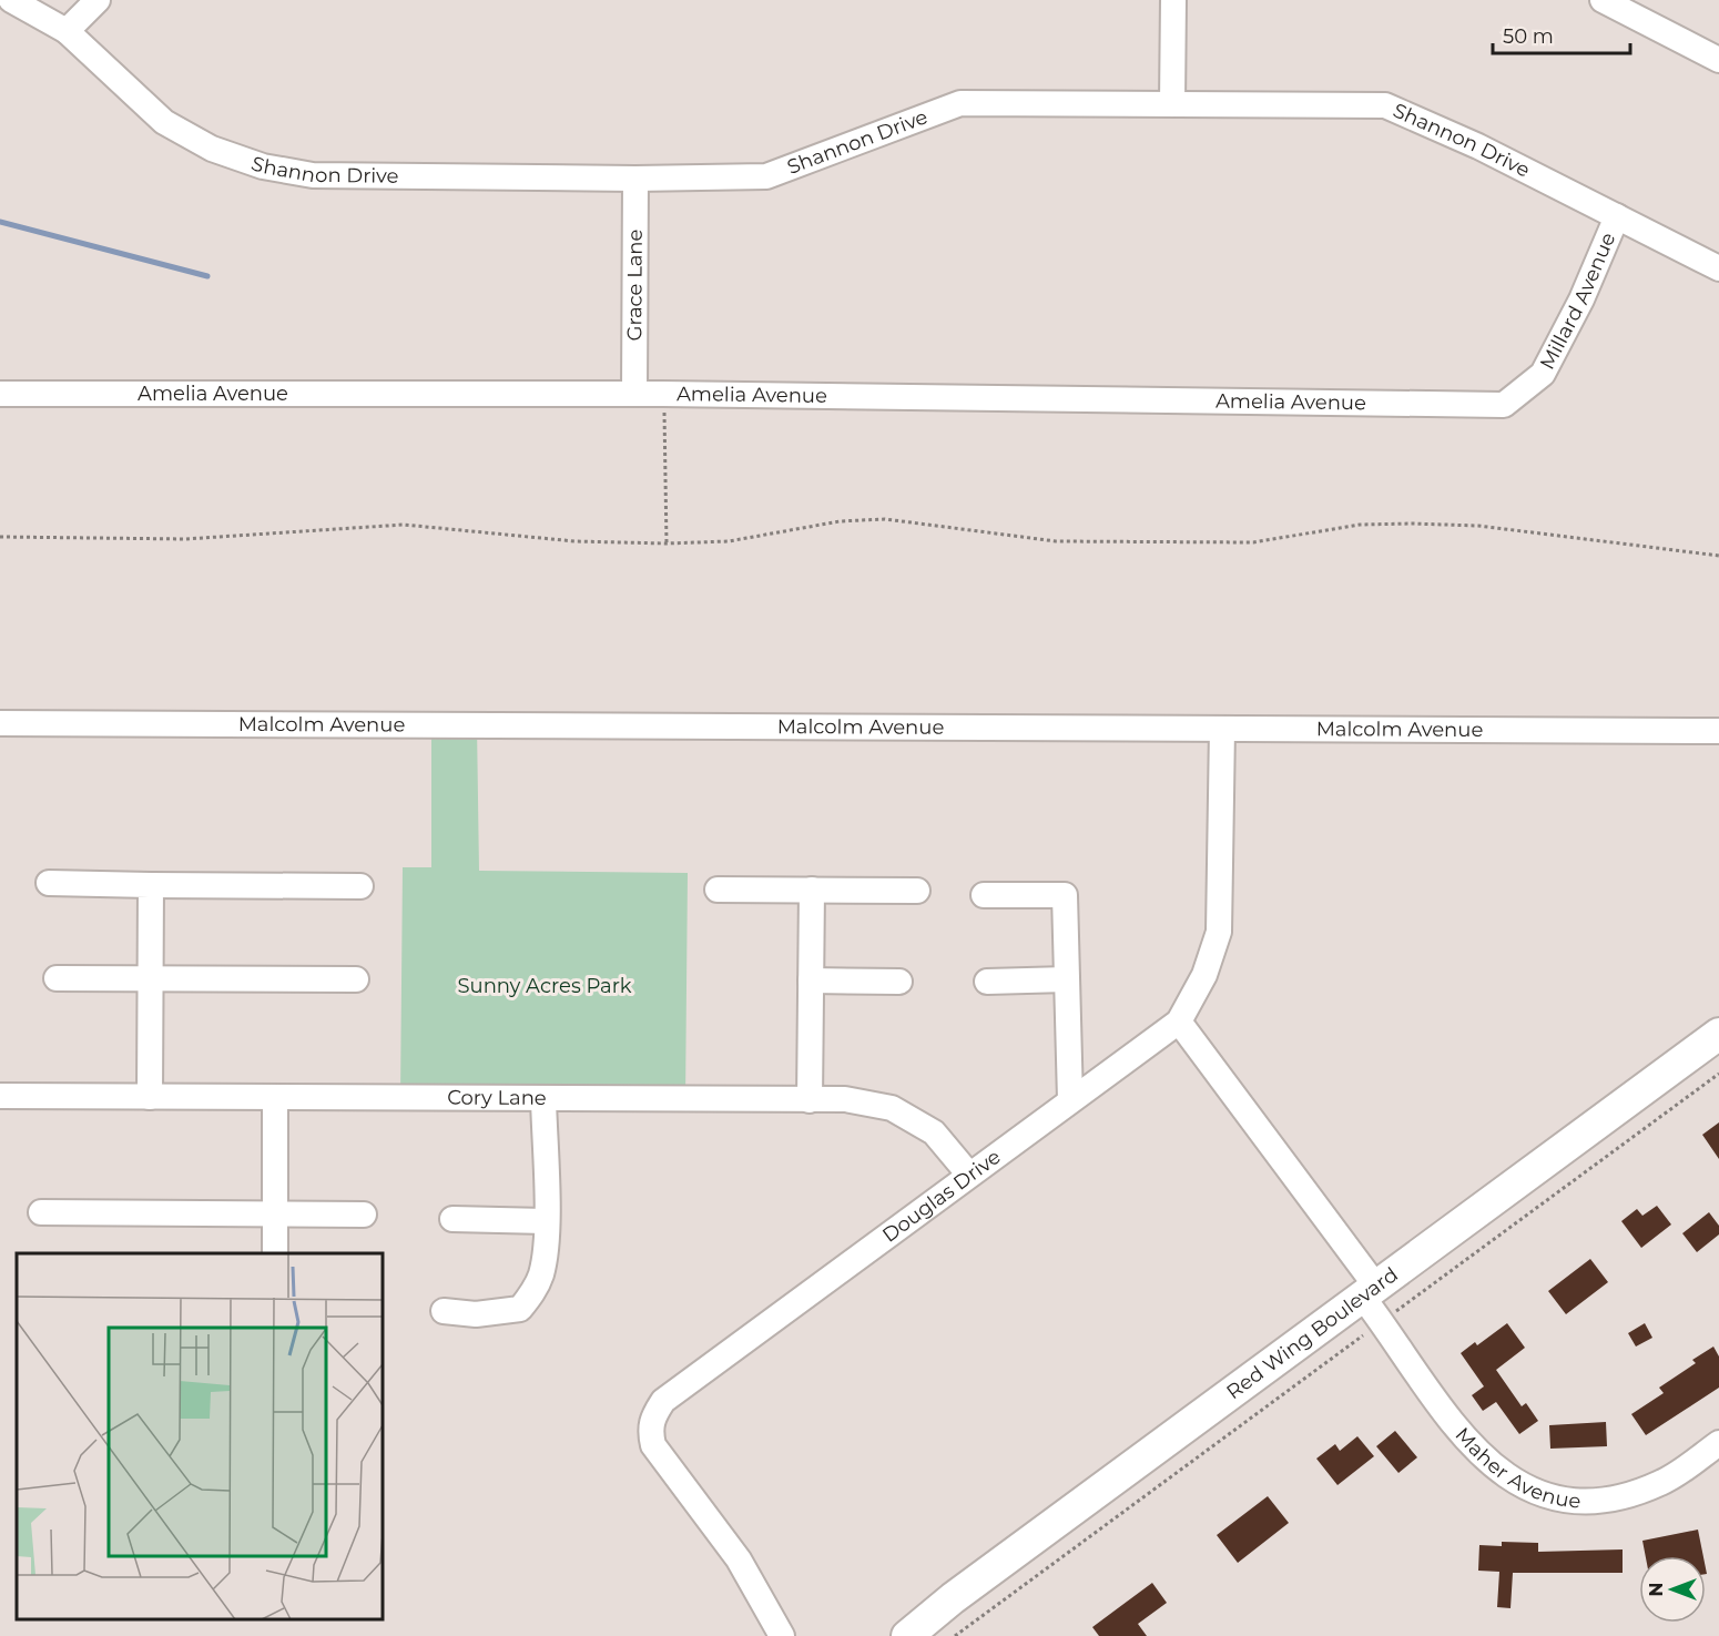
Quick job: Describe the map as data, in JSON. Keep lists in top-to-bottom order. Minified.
{"streets":{"main road":["Red Wing Boulevard"],"street":["Shannon Drive","Grace Lane","Millard Avenue","Amelia Avenue","Malcolm Avenue","Cory Lane","Douglas Drive","Maher Avenue"]},"crossings":[["Shannon Drive","Grace Lane"],["Shannon Drive","Millard Avenue"],["Grace Lane","Amelia Avenue"],["Millard Avenue","Amelia Avenue"],["Malcolm Avenue","Douglas Drive"],["Cory Lane","Douglas Drive"],["Douglas Drive","Maher Avenue"],["Red Wing Boulevard","Maher Avenue"]],"parks":["Sunny Acres Park"],"scale_bar":"50 m","north":"left"}
